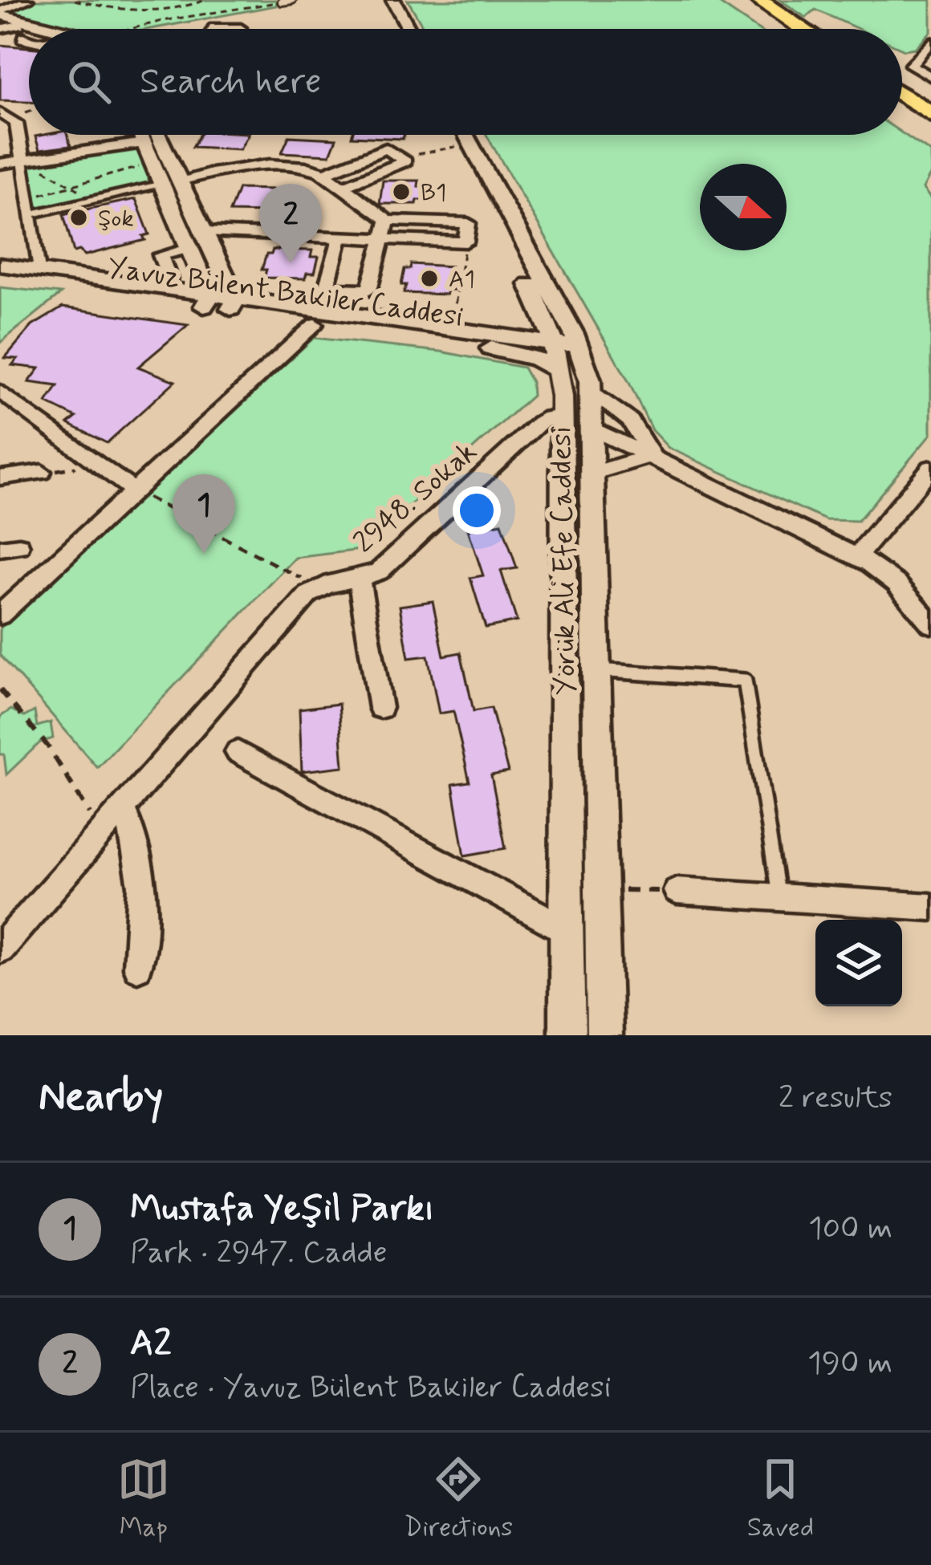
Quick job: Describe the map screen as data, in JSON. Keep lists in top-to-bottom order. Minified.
{"streets":{"street":["Yavuz Bülent Bakiler Caddesi","2948. Sokak","Yörük Ali Efe Caddesi"]},"crossings":[["Yavuz Bülent Bakiler Caddesi","Yörük Ali Efe Caddesi"],["2948. Sokak","Yörük Ali Efe Caddesi"]],"places":["B1","Şok","A1"],"north":"right","page":{"search":"Search here","pins":["2","1"],"heading":["Nearby","2 results"],"list":[{"mark":"1","name":"Mustafa Yeşil Parkı","note":"Park · 2947. Cadde","value":"100 m"},{"mark":"2","name":"A2","note":"Place · Yavuz Bülent Bakiler Caddesi","value":"190 m"}],"nav":["Map","Directions","Saved"]}}
